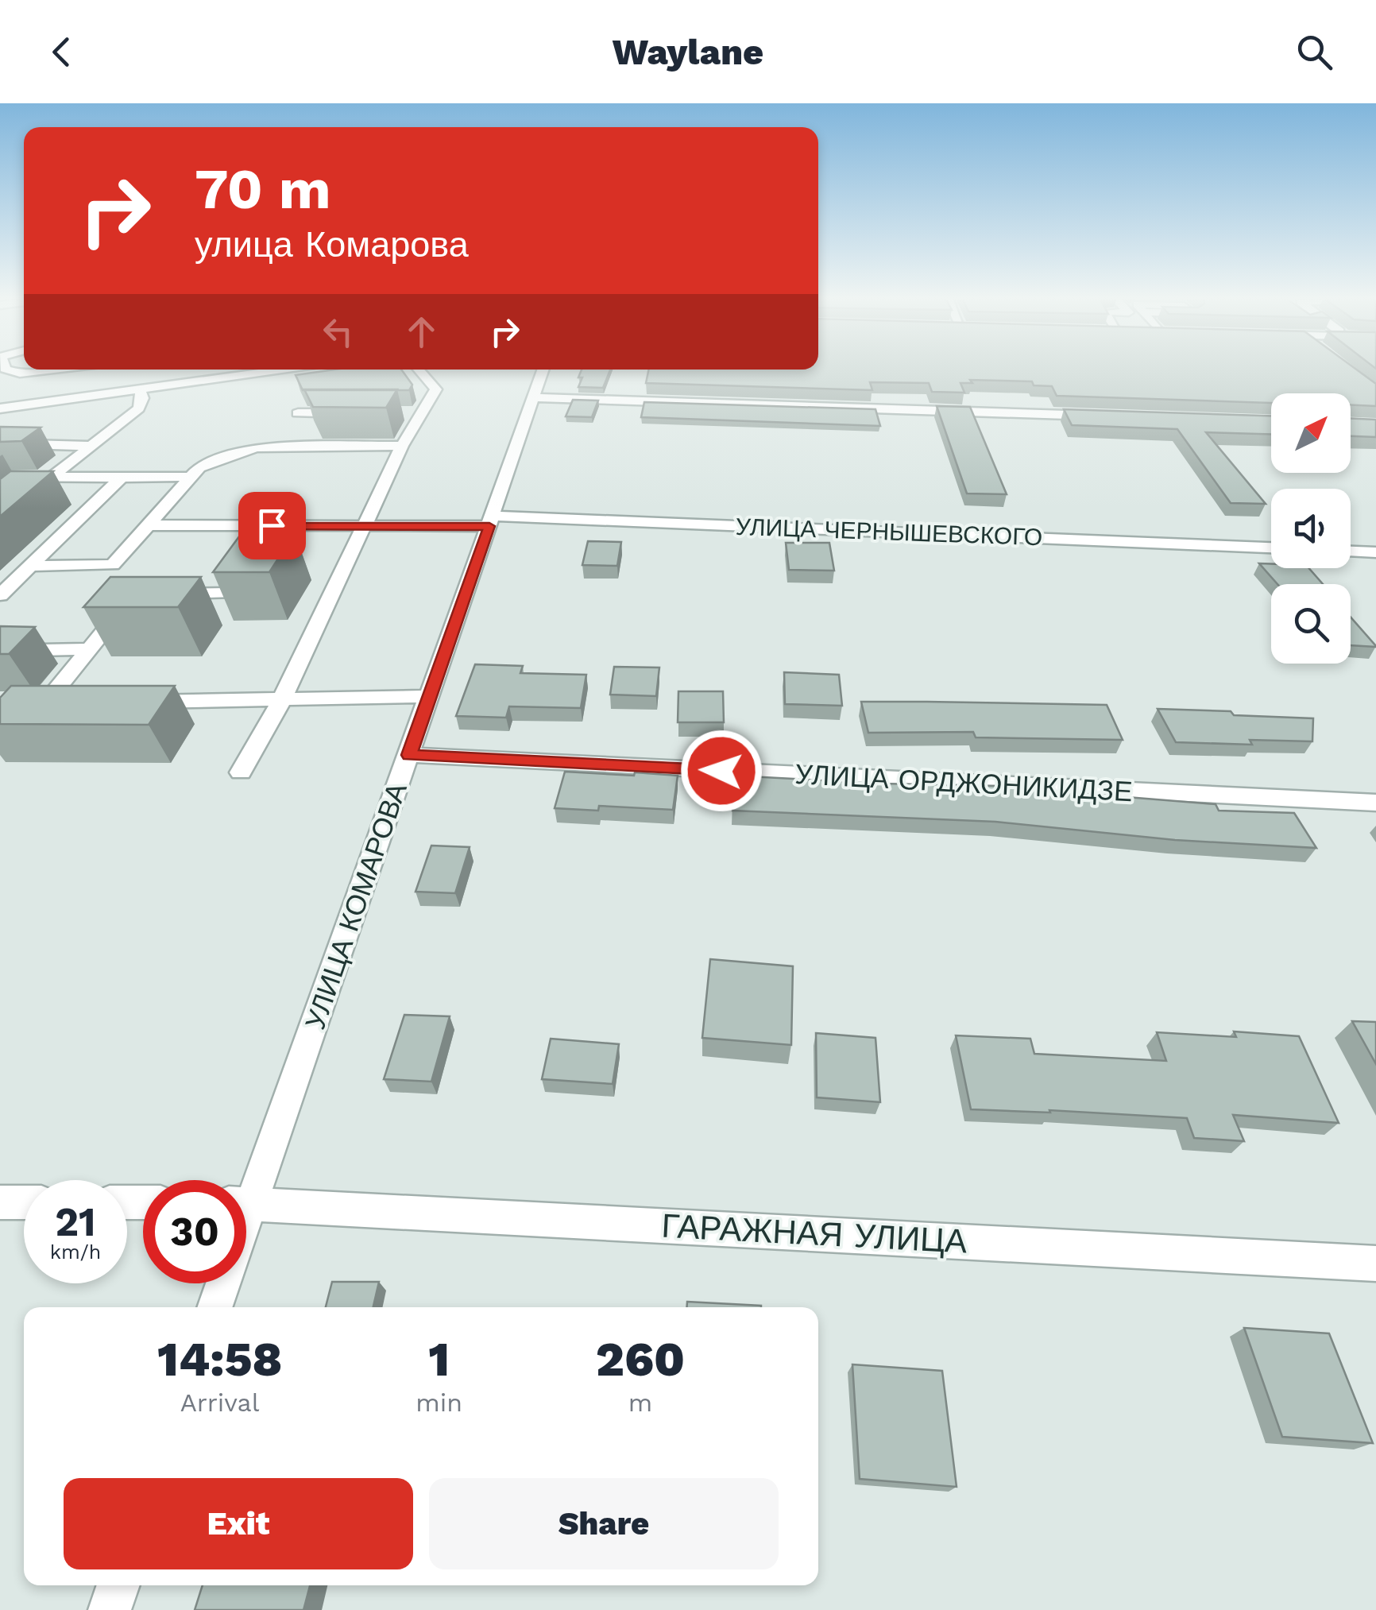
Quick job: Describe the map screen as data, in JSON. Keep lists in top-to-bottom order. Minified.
{"streets":{"street":["УЛИЦА ЧЕРНЫШЕВСКОГО","УЛИЦА ОРДЖОНИКИДЗЕ","УЛИЦА КОМАРОВА","ГАРАЖНАЯ УЛИЦА"]},"crossings":[["УЛИЦА ЧЕРНЫШЕВСКОГО","УЛИЦА КОМАРОВА"],["УЛИЦА ОРДЖОНИКИДЗЕ","УЛИЦА КОМАРОВА"]],"north":"top right","page":{"header":"Waylane","turn":["70 m","улица Комарова"],"speed":"21 km/h","limit":"30","eta":["14:58","Arrival","1","min","260","m"],"buttons":["Exit","Share"]}}
